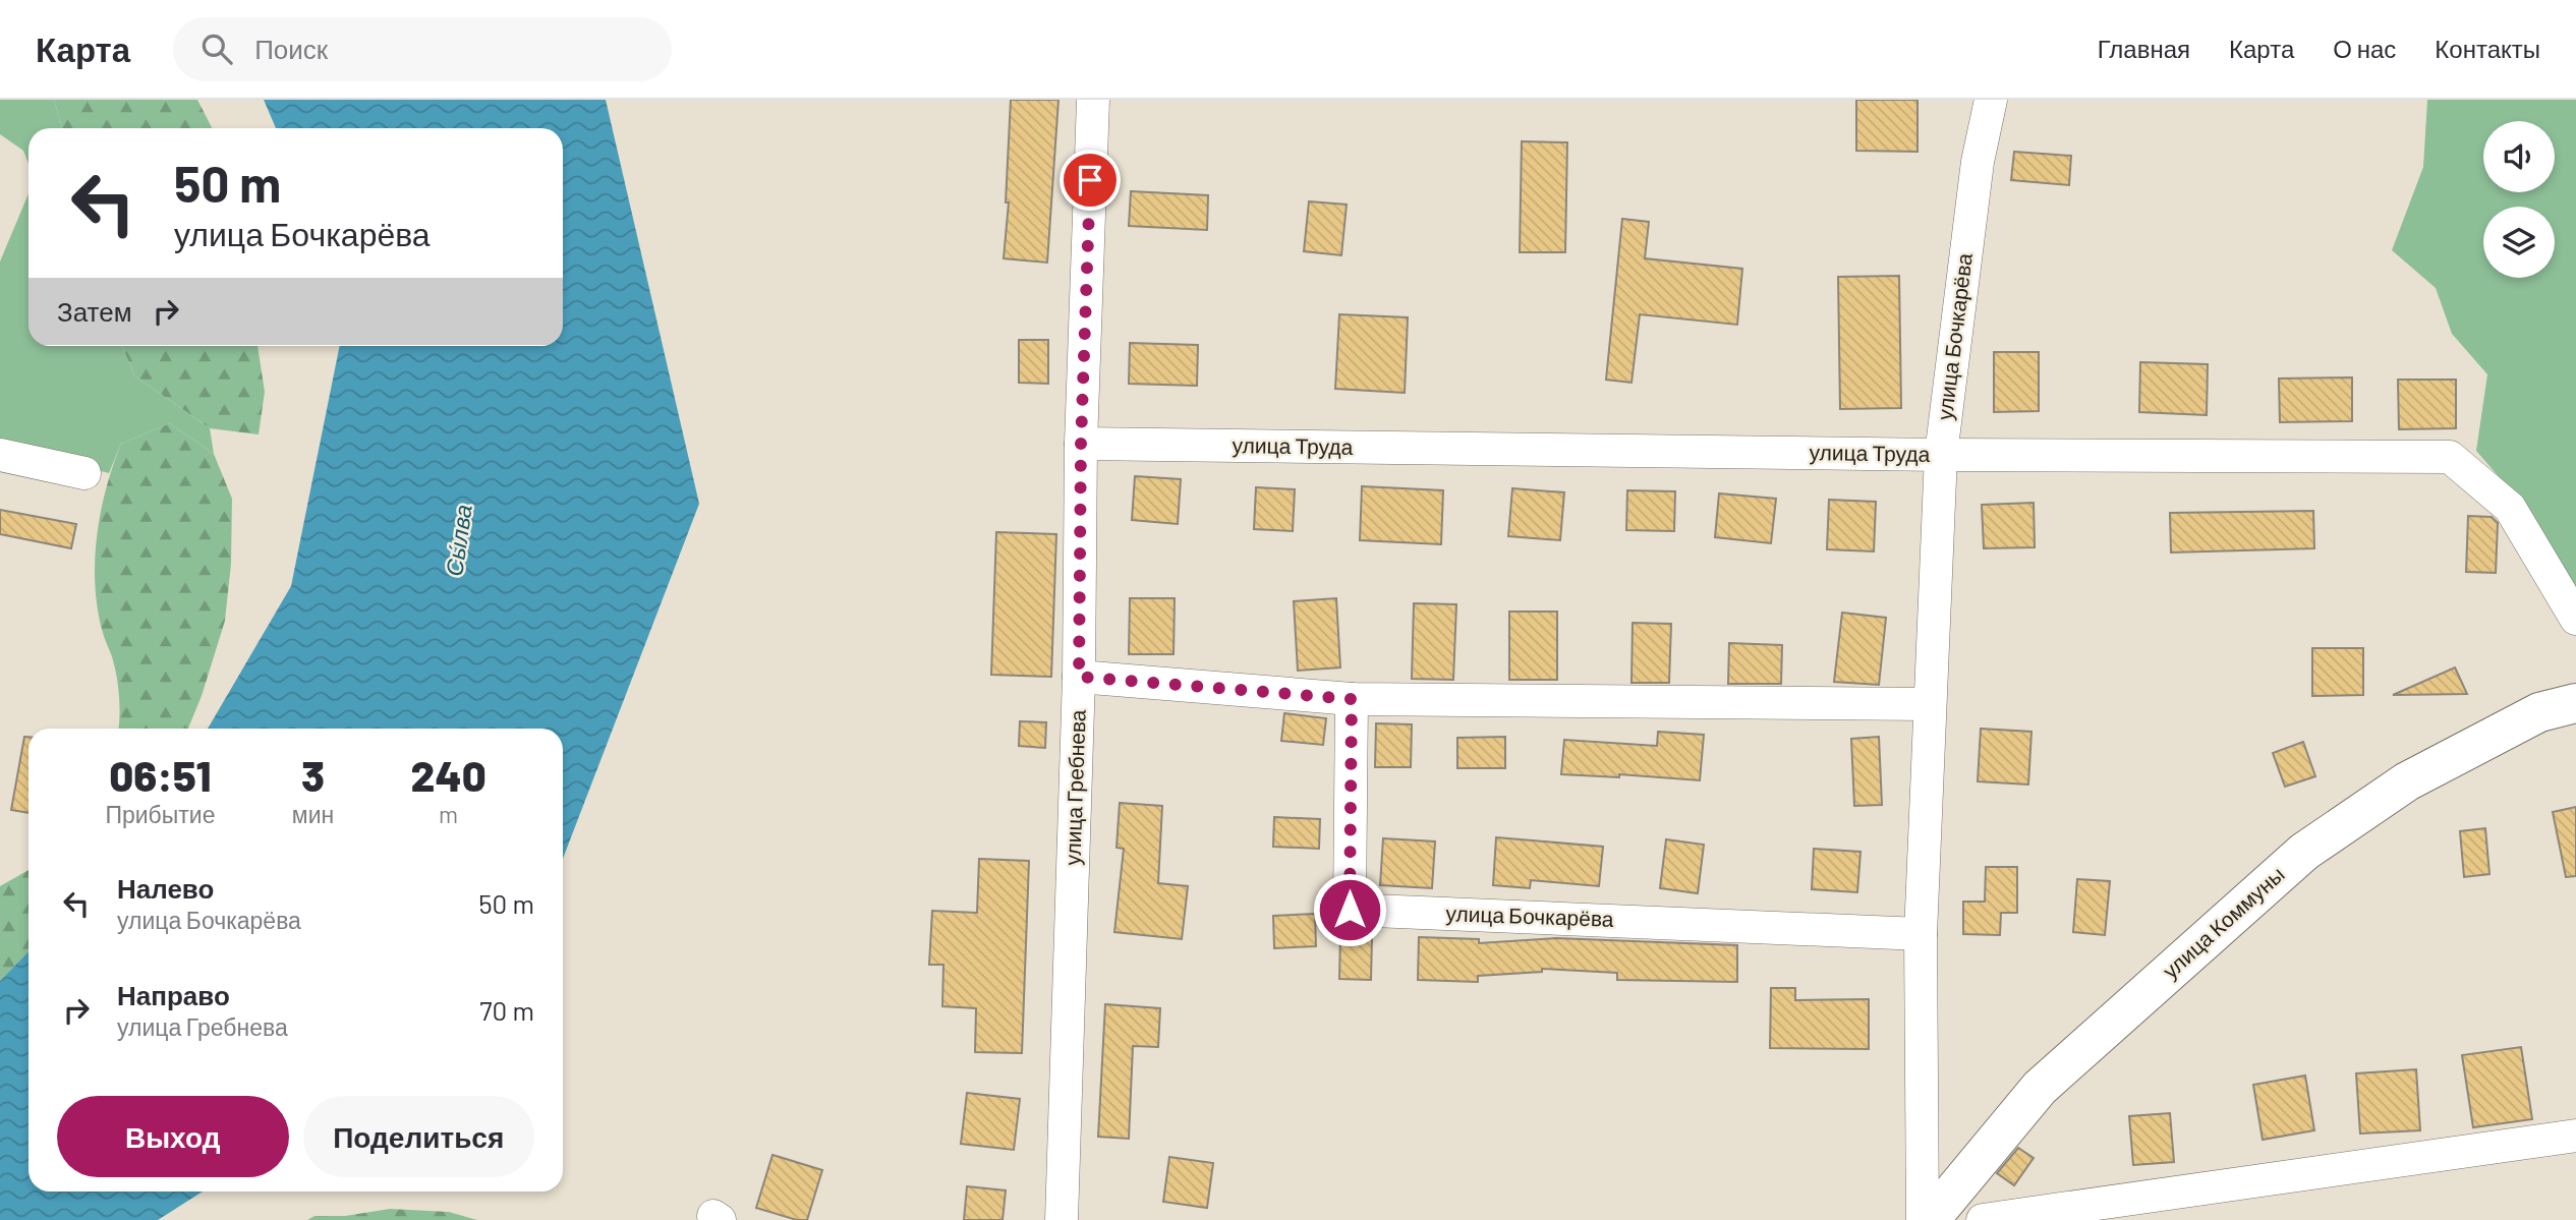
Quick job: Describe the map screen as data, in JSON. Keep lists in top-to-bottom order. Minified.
{"streets":{"main road":["улица Коммуны"],"street":["улица Бочкарёва","улица Труда","улица Гребнева"]},"crossings":[["улица Бочкарёва","улица Труда"],["улица Труда","улица Гребнева"]],"water":["Сы́лва"],"page":{"header":"Карта","search":"Поиск","nav":["Главная","Карта","О нас","Контакты"],"turn":["50 m","улица Бочкарёва"],"then":"Затем","eta":["06:51","Прибытие","3","мин","240","m"],"list":[{"name":"Налево","note":"улица Бочкарёва","value":"50 m"},{"name":"Направо","note":"улица Гребнева","value":"70 m"}],"buttons":["Выход","Поделиться"]}}
